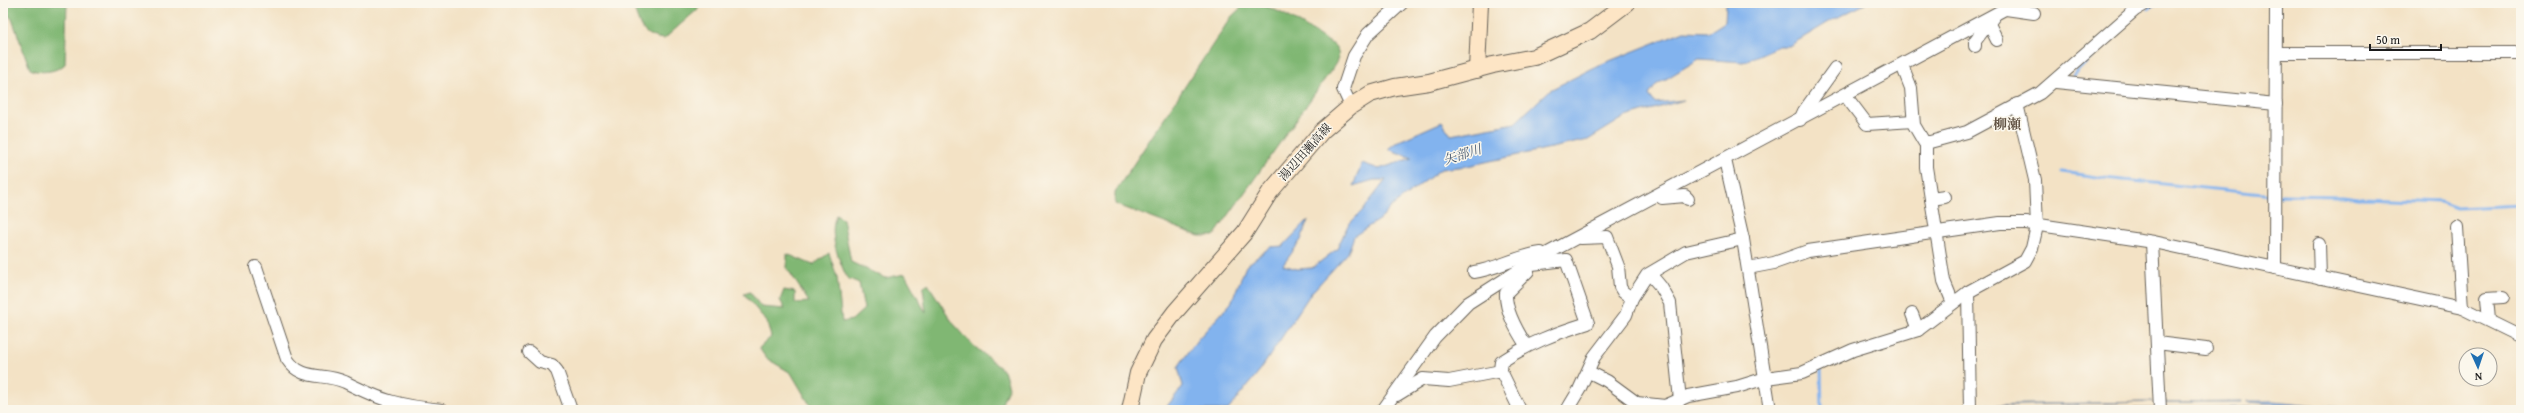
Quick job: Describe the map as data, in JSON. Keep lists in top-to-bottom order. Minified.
{"streets":{"main road":["湯辺田瀬高線"]},"districts":["柳瀬"],"water":["矢部川"],"scale_bar":"50 m","north":"bottom"}
